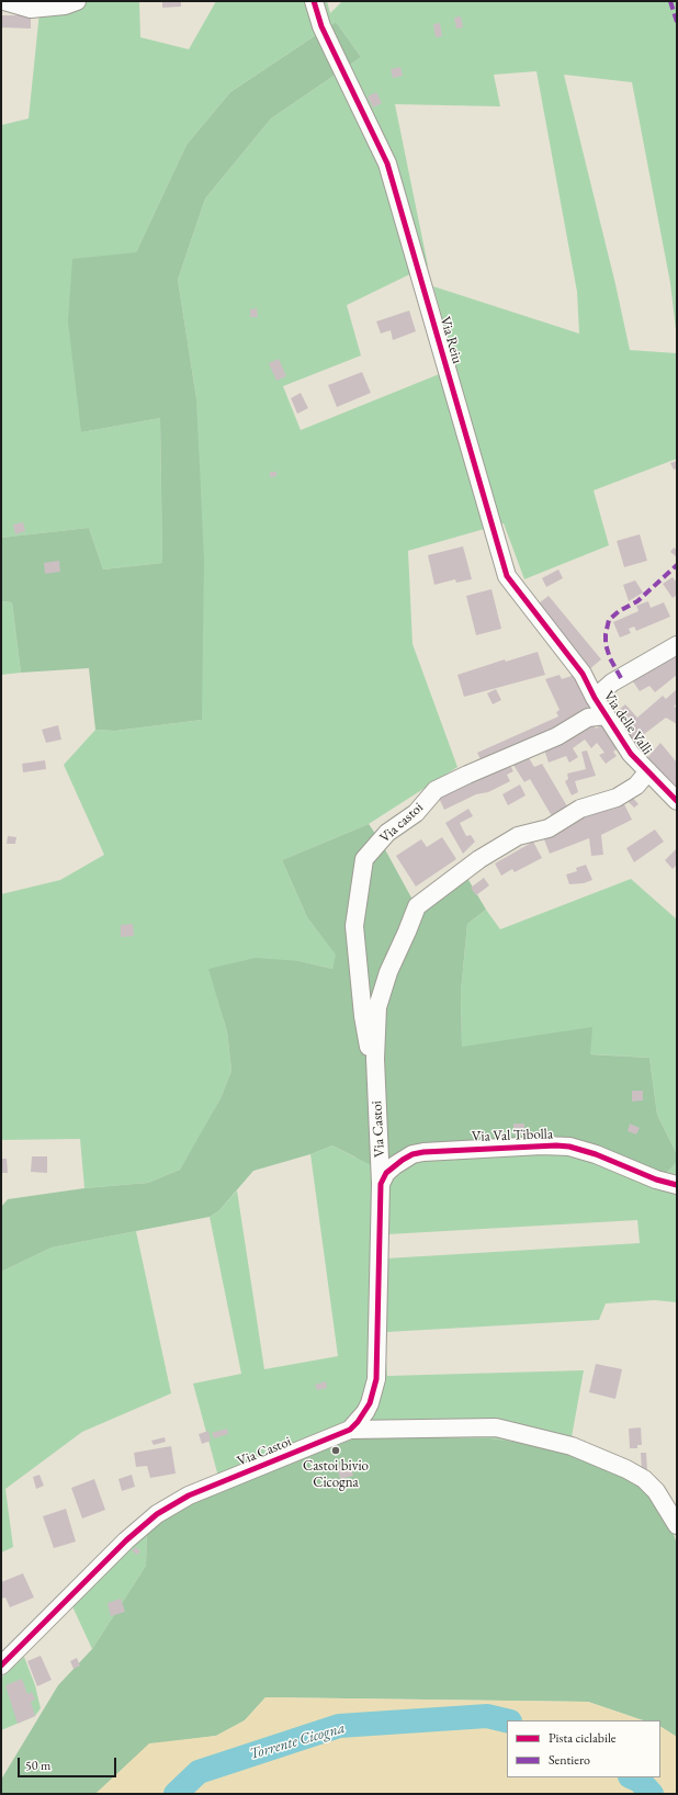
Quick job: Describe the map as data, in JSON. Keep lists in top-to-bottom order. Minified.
{"streets":{"street":["Via Reiu","Via delle Valli","Via castoi","Via Castoi","Via Val Tibolla"]},"crossings":[["Via Reiu","Via delle Valli"],["Via delle Valli","Via castoi"],["Via delle Valli","Via Castoi"],["Via castoi","Via Castoi"],["Via Castoi","Via Val Tibolla"]],"water":["Torrente Cicogna"],"places":["Castoi bivio Cicogna"],"legend":["Pista ciclabile","Sentiero"],"scale_bar":"50 m"}
